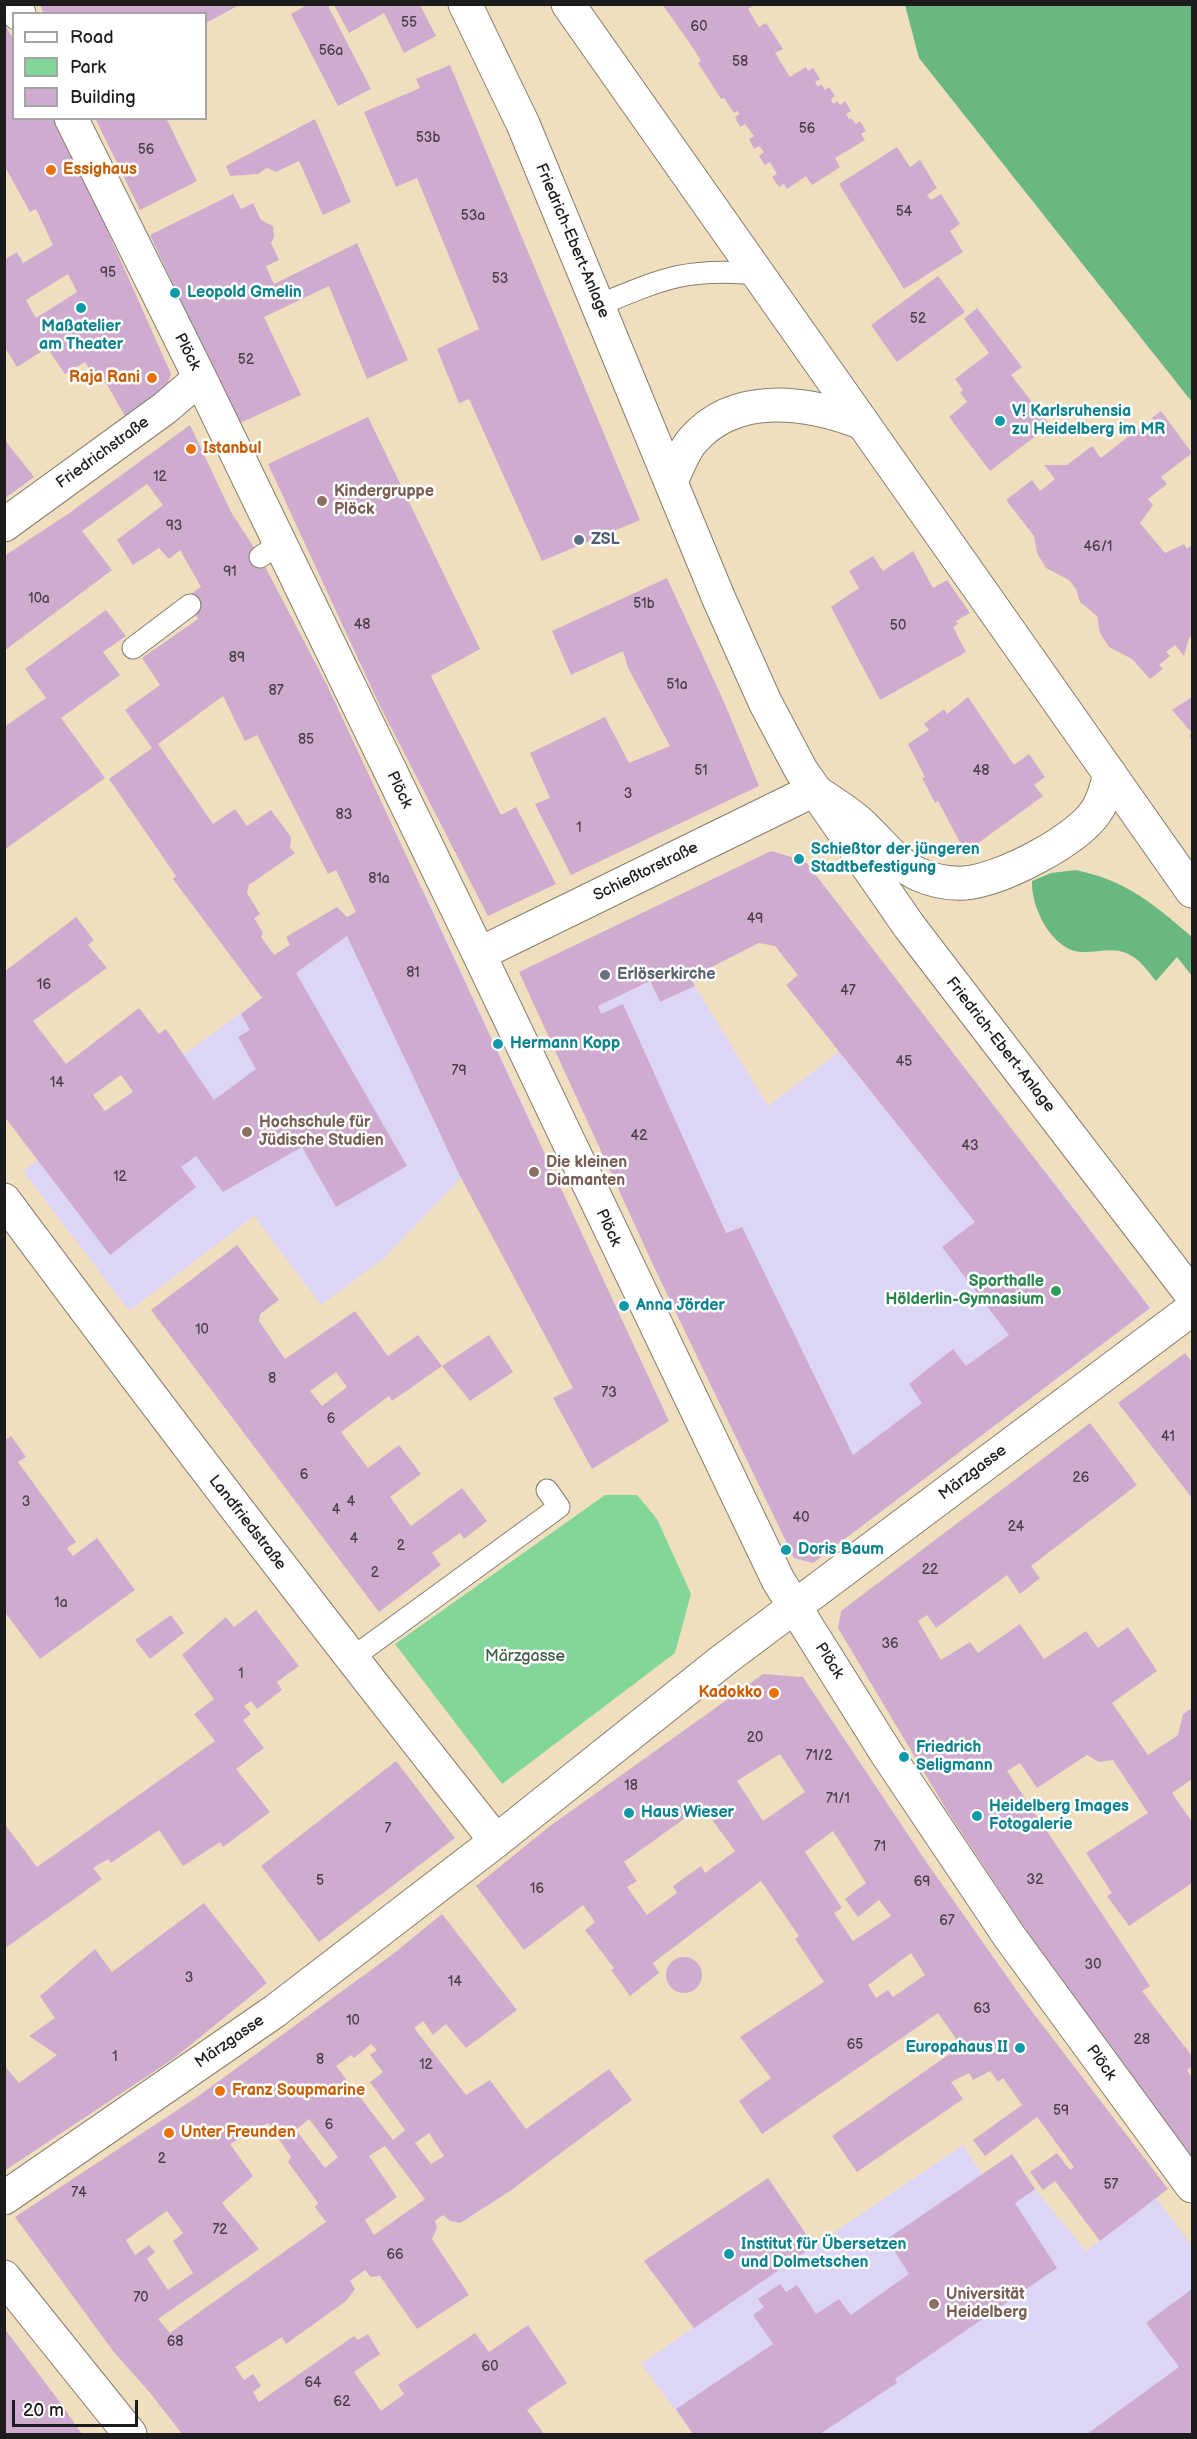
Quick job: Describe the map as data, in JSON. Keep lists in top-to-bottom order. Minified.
{"streets":{"street":["Friedrich-Ebert-Anlage","Plöck","Friedrichstraße","Schießtorstraße","Märzgasse","Landfriedstraße"]},"crossings":[["Friedrich-Ebert-Anlage","Schießtorstraße"],["Plöck","Friedrichstraße"],["Plöck","Schießtorstraße"],["Plöck","Märzgasse"],["Märzgasse","Landfriedstraße"]],"parks":["Märzgasse"],"places":["Essighaus","Leopold Gmelin","Maßatelier am Theater","Raja Rani","V! Karlsruhensia zu Heidelberg im MR","Istanbul","Kindergruppe Plöck","ZSL","Schießtor der jüngeren Stadtbefestigung","Erlöserkirche","Hermann Kopp","Hochschule für Jüdische Studien","Die kleinen Diamanten","Sporthalle Hölderlin-Gymnasium","Anna Jörder","Doris Baum","Kadokko","Friedrich Seligmann","Haus Wieser","Heidelberg Images Fotogalerie","Europahaus II","Franz Soupmarine","Unter Freunden","Institut für Übersetzen und Dolmetschen","Universität Heidelberg"],"house_numbers":["55","60","56a","58","56","53b","56","54","53a","95","53","52","52","12","93","46/1","91","10a","51b","48","50","89","51a","87","85","51","48","3","83","1","81a","49","81","16","47","45","79","14","42","43","12","10","8","73","6","41","6","26","3","4","4","40","24","4","2","22","2","1a","36","1","20","71/2","18","71/1","7","71","32","5","69","16","67","30","3","14","63","10","28","65","1","8","12","59","6","2","57","74","72","66","70","68","60","64","62"],"legend":["Road","Park","Building"],"scale_bar":"20 m"}
